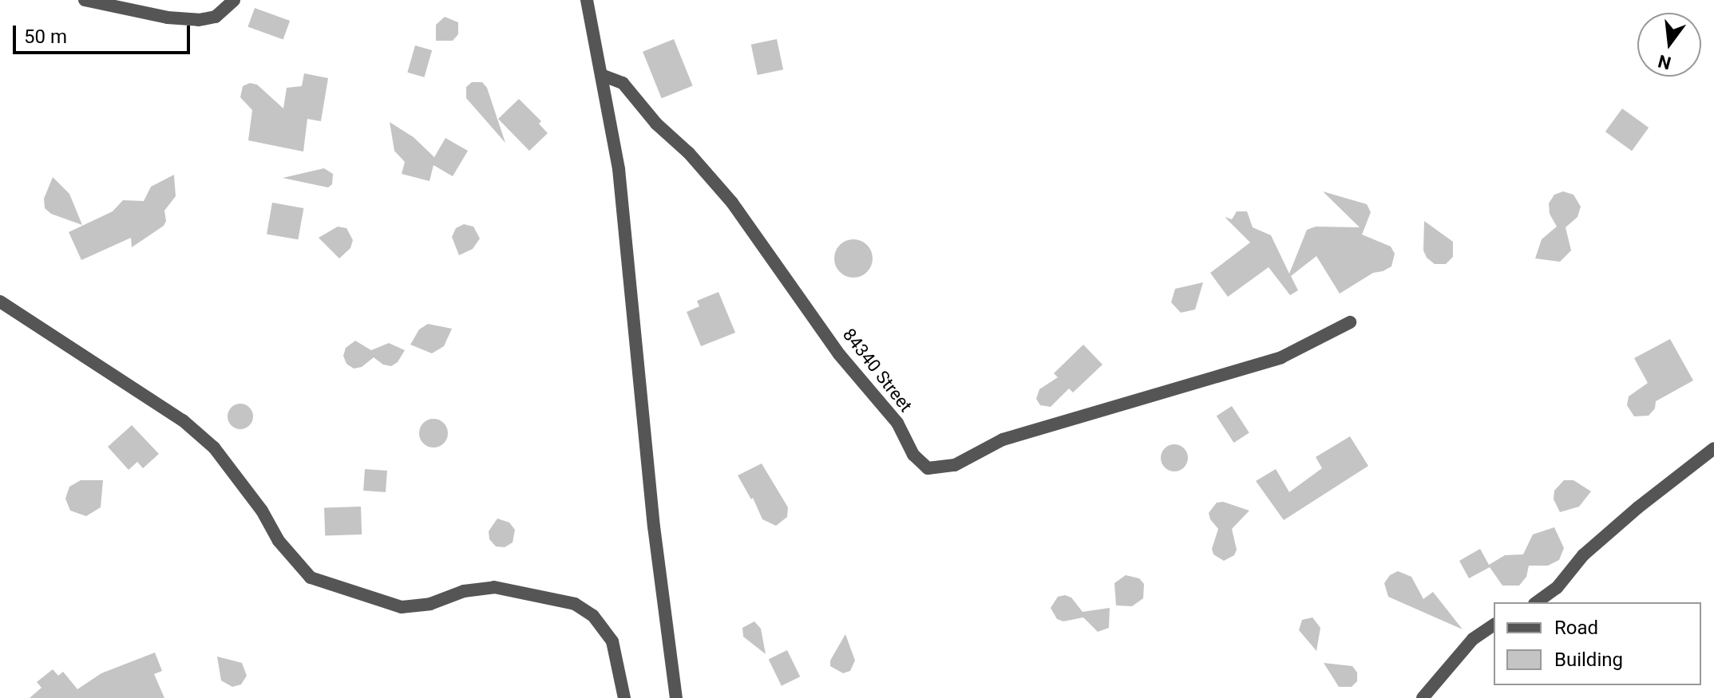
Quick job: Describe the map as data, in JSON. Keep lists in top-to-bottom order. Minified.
{"streets":{"street":["84340 Street"]},"legend":["Road","Building"],"scale_bar":"50 m","north":"bottom"}
